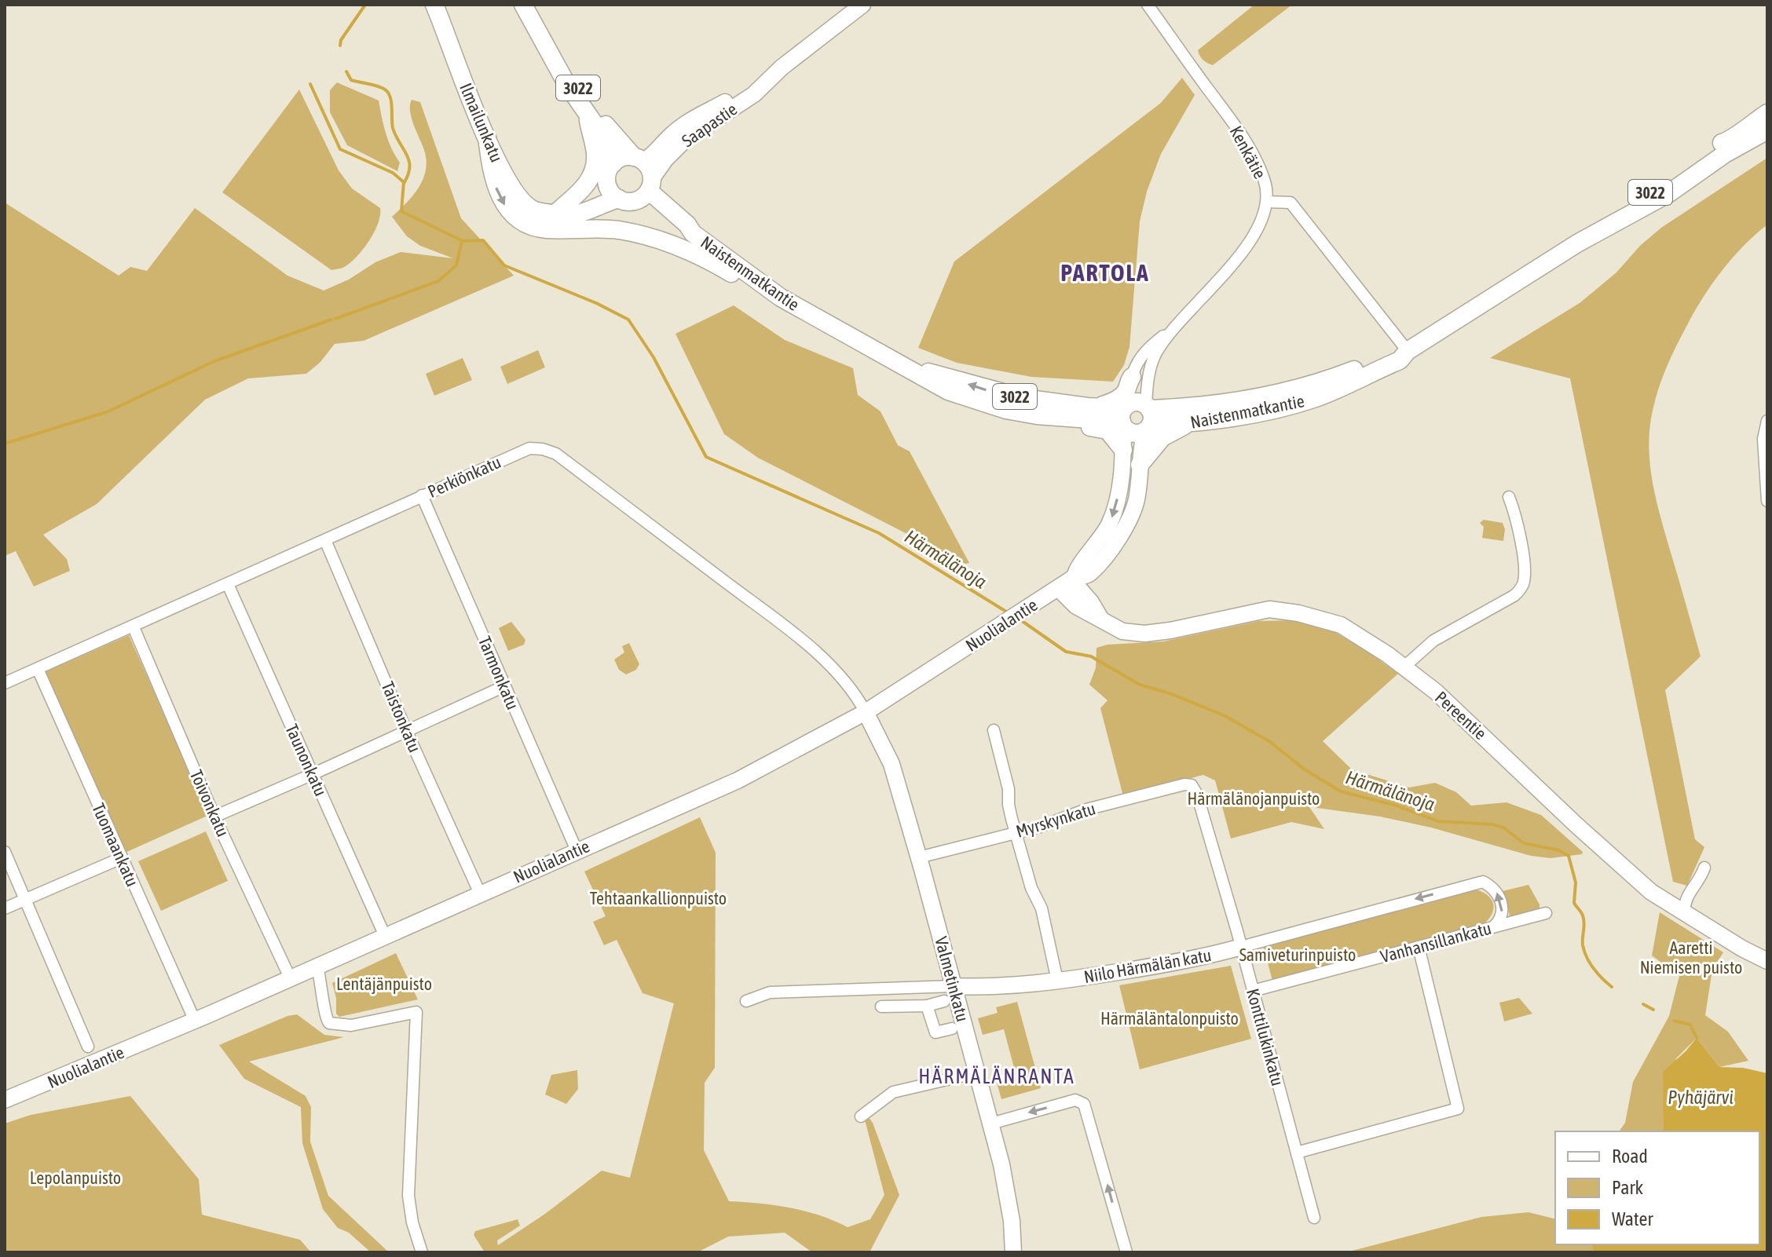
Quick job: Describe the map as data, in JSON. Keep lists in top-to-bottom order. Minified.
{"streets":{"main road":["3022","Ilmailunkatu","Naistenmatkantie"],"street":["Saapastie","Kenkätie","Perkiönkatu","Nuolialantie","Tarmonkatu","Pereentie","Taistonkatu","Taunonkatu","Toivonkatu","Myrskynkatu","Tuomaankatu","Vanhansillankatu","Niilo Härmälän katu","Valmetinkatu","Konttilukinkatu"]},"crossings":[["3022","Ilmailunkatu"],["3022","Saapastie"],["3022","Naistenmatkantie"],["Ilmailunkatu","Saapastie"],["Ilmailunkatu","Naistenmatkantie"],["Saapastie","Naistenmatkantie"],["Kenkätie","Naistenmatkantie"],["Kenkätie","Nuolialantie"],["Naistenmatkantie","Nuolialantie"],["Perkiönkatu","Nuolialantie"],["Perkiönkatu","Tarmonkatu"],["Perkiönkatu","Taistonkatu"],["Perkiönkatu","Taunonkatu"],["Perkiönkatu","Toivonkatu"],["Perkiönkatu","Tuomaankatu"],["Perkiönkatu","Valmetinkatu"],["Nuolialantie","Tarmonkatu"],["Nuolialantie","Pereentie"],["Nuolialantie","Taistonkatu"],["Nuolialantie","Taunonkatu"],["Nuolialantie","Toivonkatu"],["Nuolialantie","Tuomaankatu"],["Nuolialantie","Valmetinkatu"],["Myrskynkatu","Valmetinkatu"],["Myrskynkatu","Konttilukinkatu"],["Vanhansillankatu","Niilo Härmälän katu"],["Vanhansillankatu","Konttilukinkatu"],["Niilo Härmälän katu","Valmetinkatu"],["Niilo Härmälän katu","Konttilukinkatu"]],"one_way":["Niilo Härmälän katu"],"districts":["PARTOLA","HÄRMÄLÄNRANTA"],"water":["Härmälänoja","Pyhäjärvi"],"parks":["Härmälänojanpuisto","Tehtaankallionpuisto","Aaretti Niemisen puisto","Samiveturinpuisto","Lentäjänpuisto","Härmäläntalonpuisto","Lepolanpuisto"],"legend":["Road","Park","Water"]}
